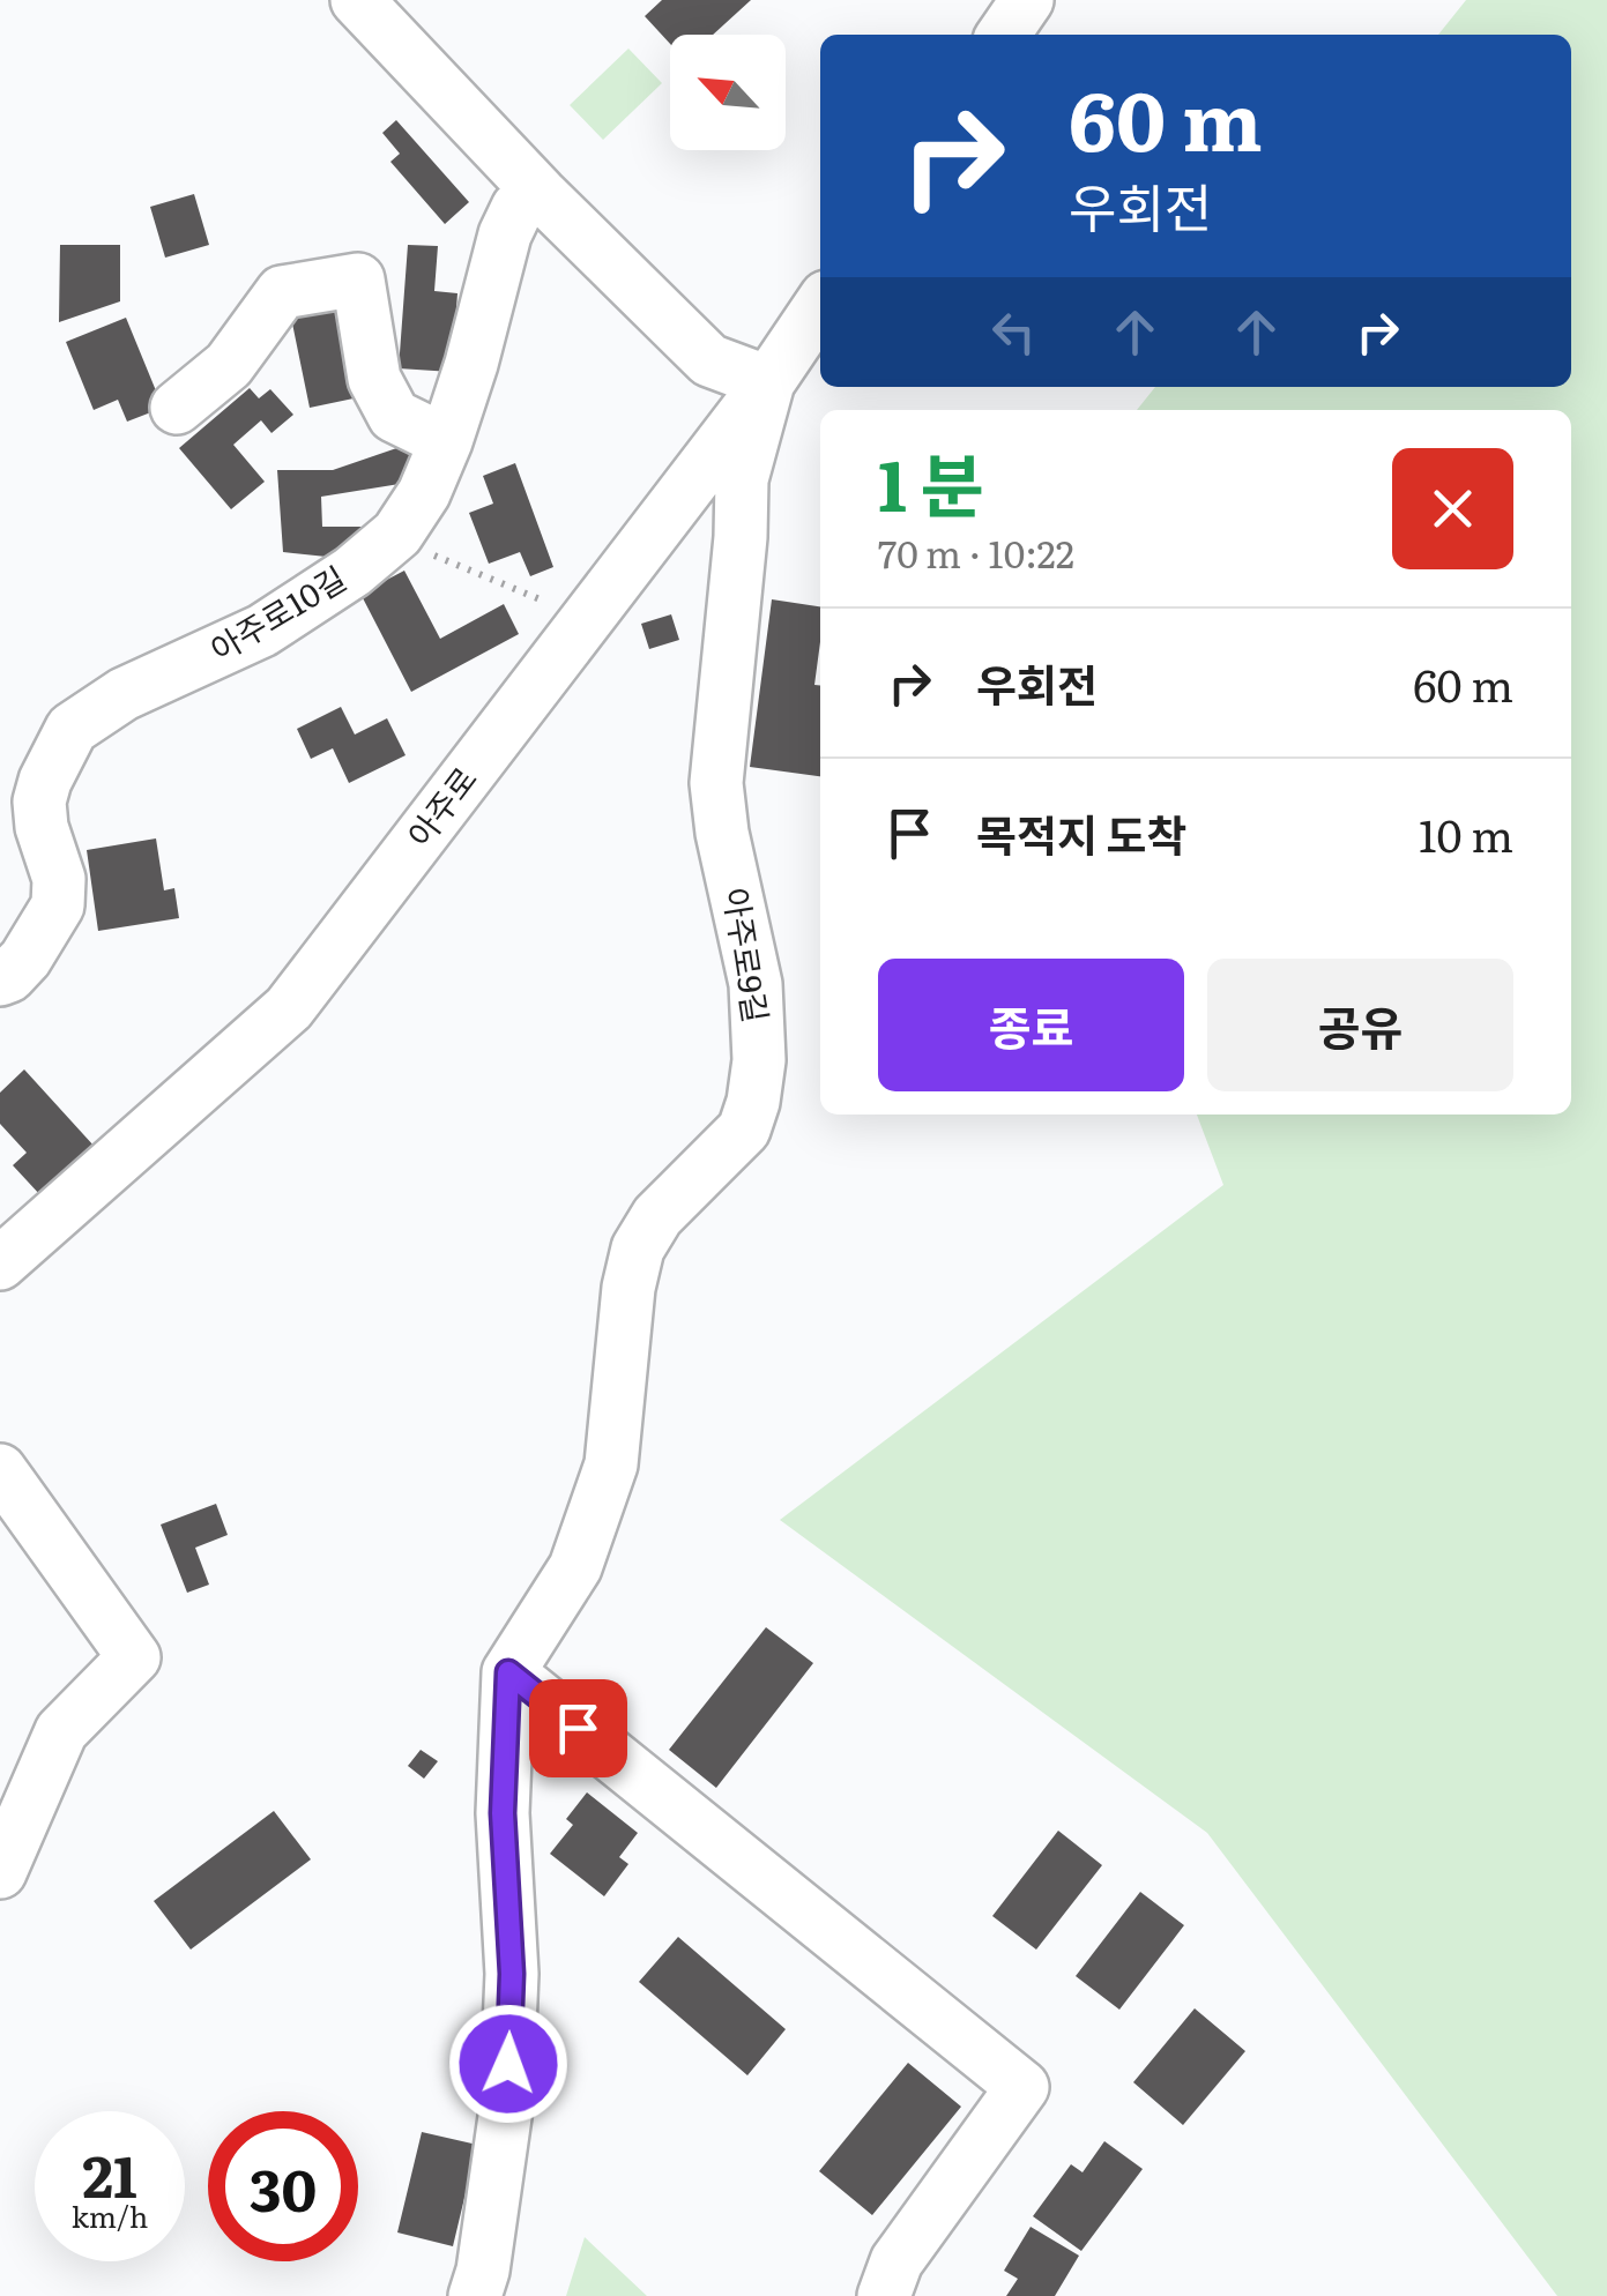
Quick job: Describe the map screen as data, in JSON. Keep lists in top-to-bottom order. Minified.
{"streets":{"street":["아주로10길","아주로","아주로9길"]},"crossings":[["아주로","아주로9길"]],"north":"top left","page":{"turn":["60 m","우회전"],"heading":["1 분","70 m · 10:22"],"list":[{"name":"우회전","value":"60 m"},{"name":"목적지 도착","value":"10 m"}],"buttons":["종료","공유"],"speed":"21 km/h","limit":"30"}}
